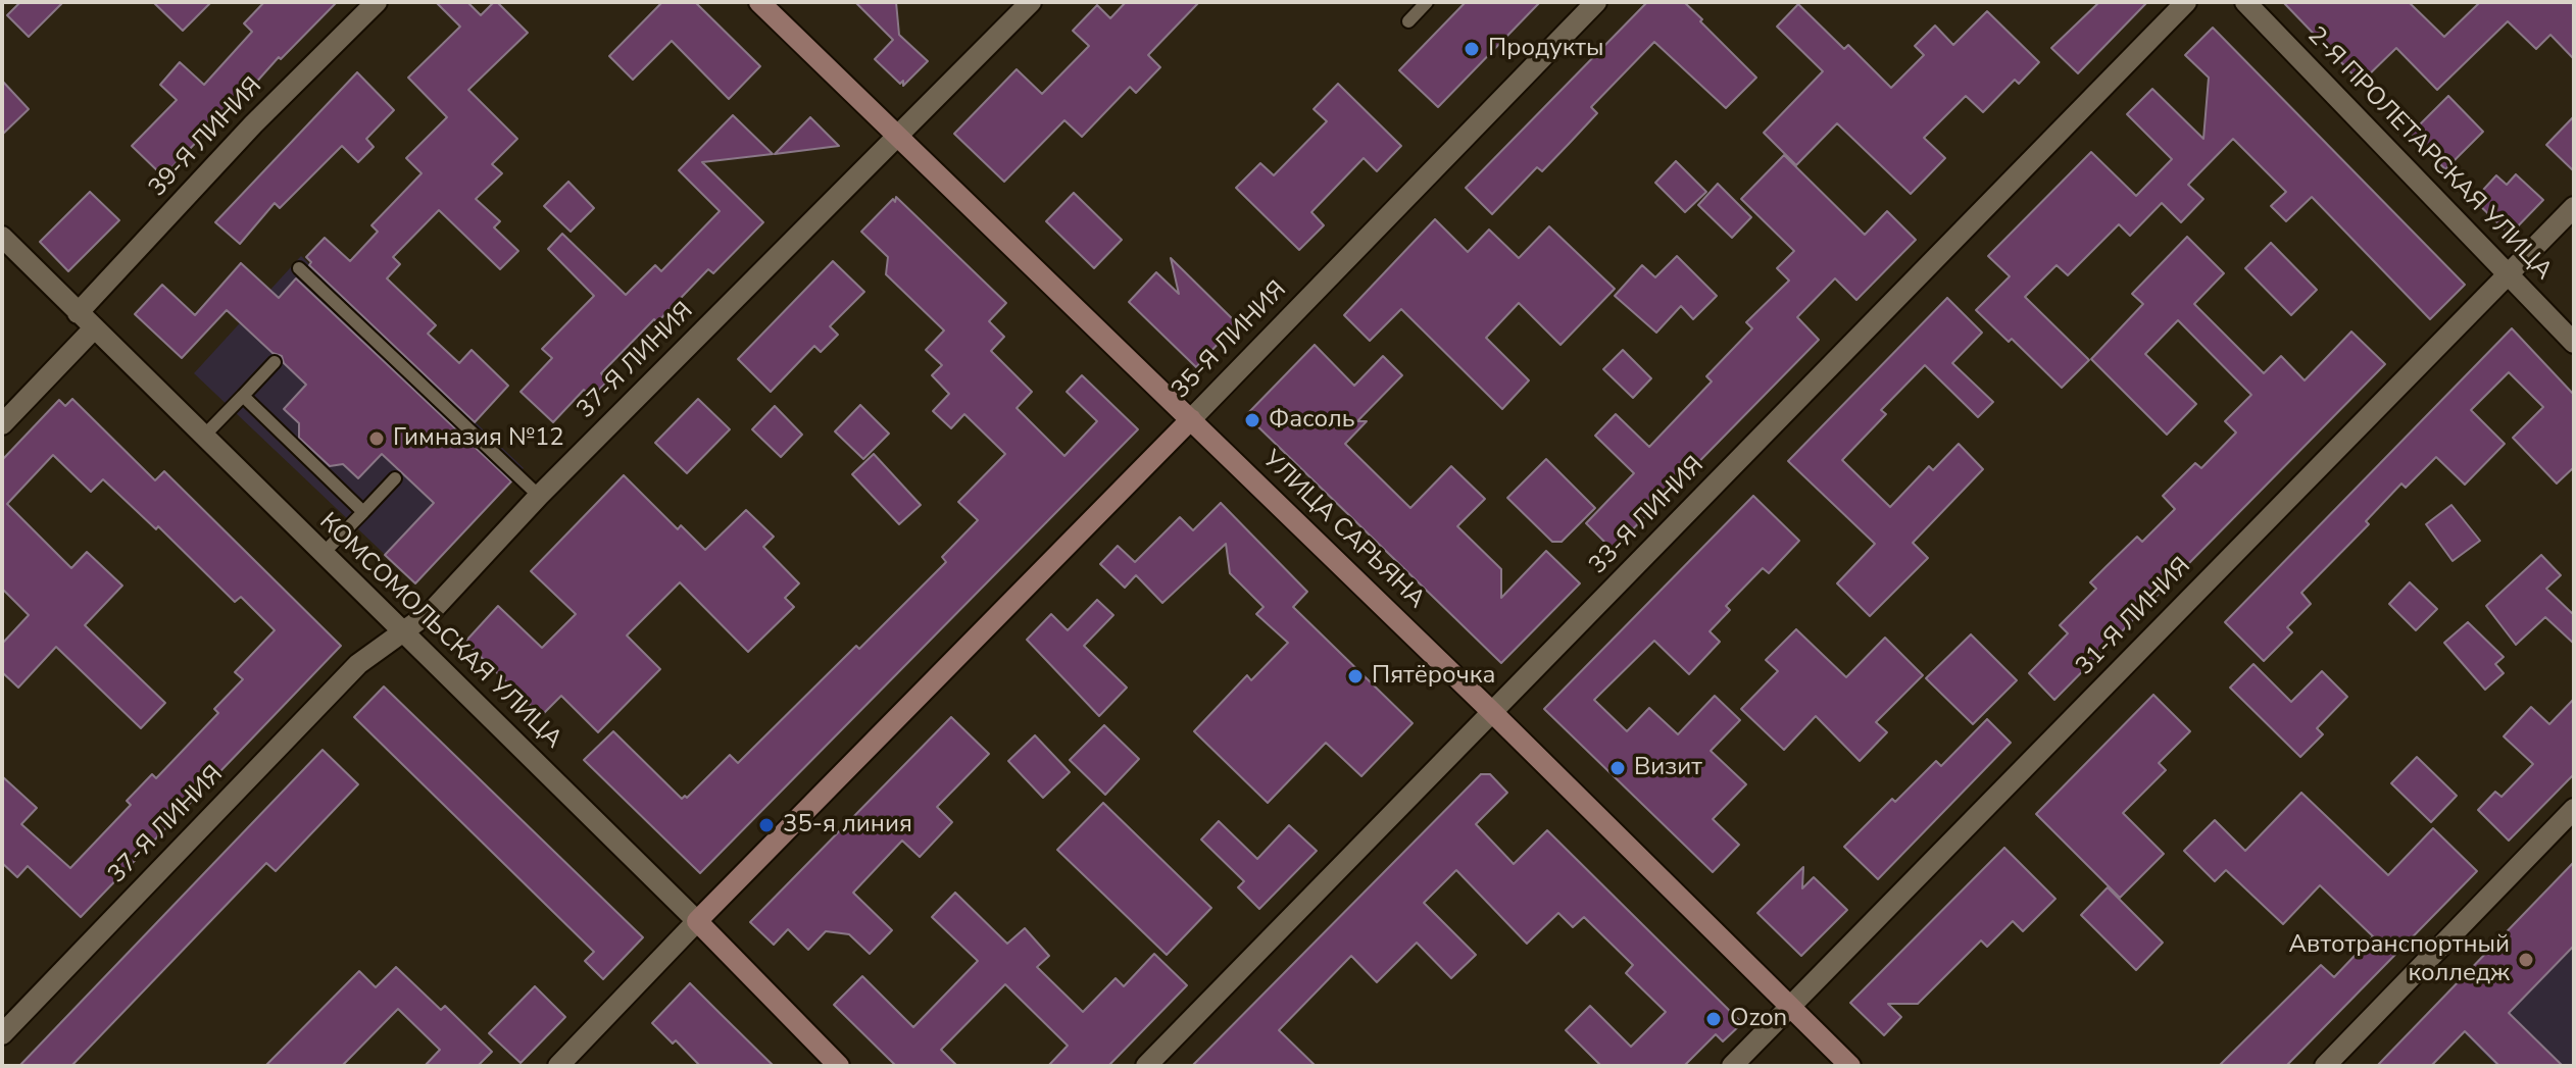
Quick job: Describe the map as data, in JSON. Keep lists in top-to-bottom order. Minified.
{"streets":{"main road":["35-Я ЛИНИЯ","УЛИЦА САРЬЯНА","КОМСОМОЛЬСКАЯ УЛИЦА"],"street":["39-Я ЛИНИЯ","2-Я ПРОЛЕТАРСКАЯ УЛИЦА","37-Я ЛИНИЯ","33-Я ЛИНИЯ","31-Я ЛИНИЯ"]},"crossings":[["39-Я ЛИНИЯ","КОМСОМОЛЬСКАЯ УЛИЦА"],["2-Я ПРОЛЕТАРСКАЯ УЛИЦА","31-Я ЛИНИЯ"],["35-Я ЛИНИЯ","УЛИЦА САРЬЯНА"],["35-Я ЛИНИЯ","КОМСОМОЛЬСКАЯ УЛИЦА"],["37-Я ЛИНИЯ","УЛИЦА САРЬЯНА"],["37-Я ЛИНИЯ","КОМСОМОЛЬСКАЯ УЛИЦА"],["33-Я ЛИНИЯ","УЛИЦА САРЬЯНА"],["УЛИЦА САРЬЯНА","31-Я ЛИНИЯ"]],"places":["Продукты","Фасоль","Гимназия №12","Пятёрочка","Визит","35-я линия","Автотранспортный колледж","Ozon"]}
